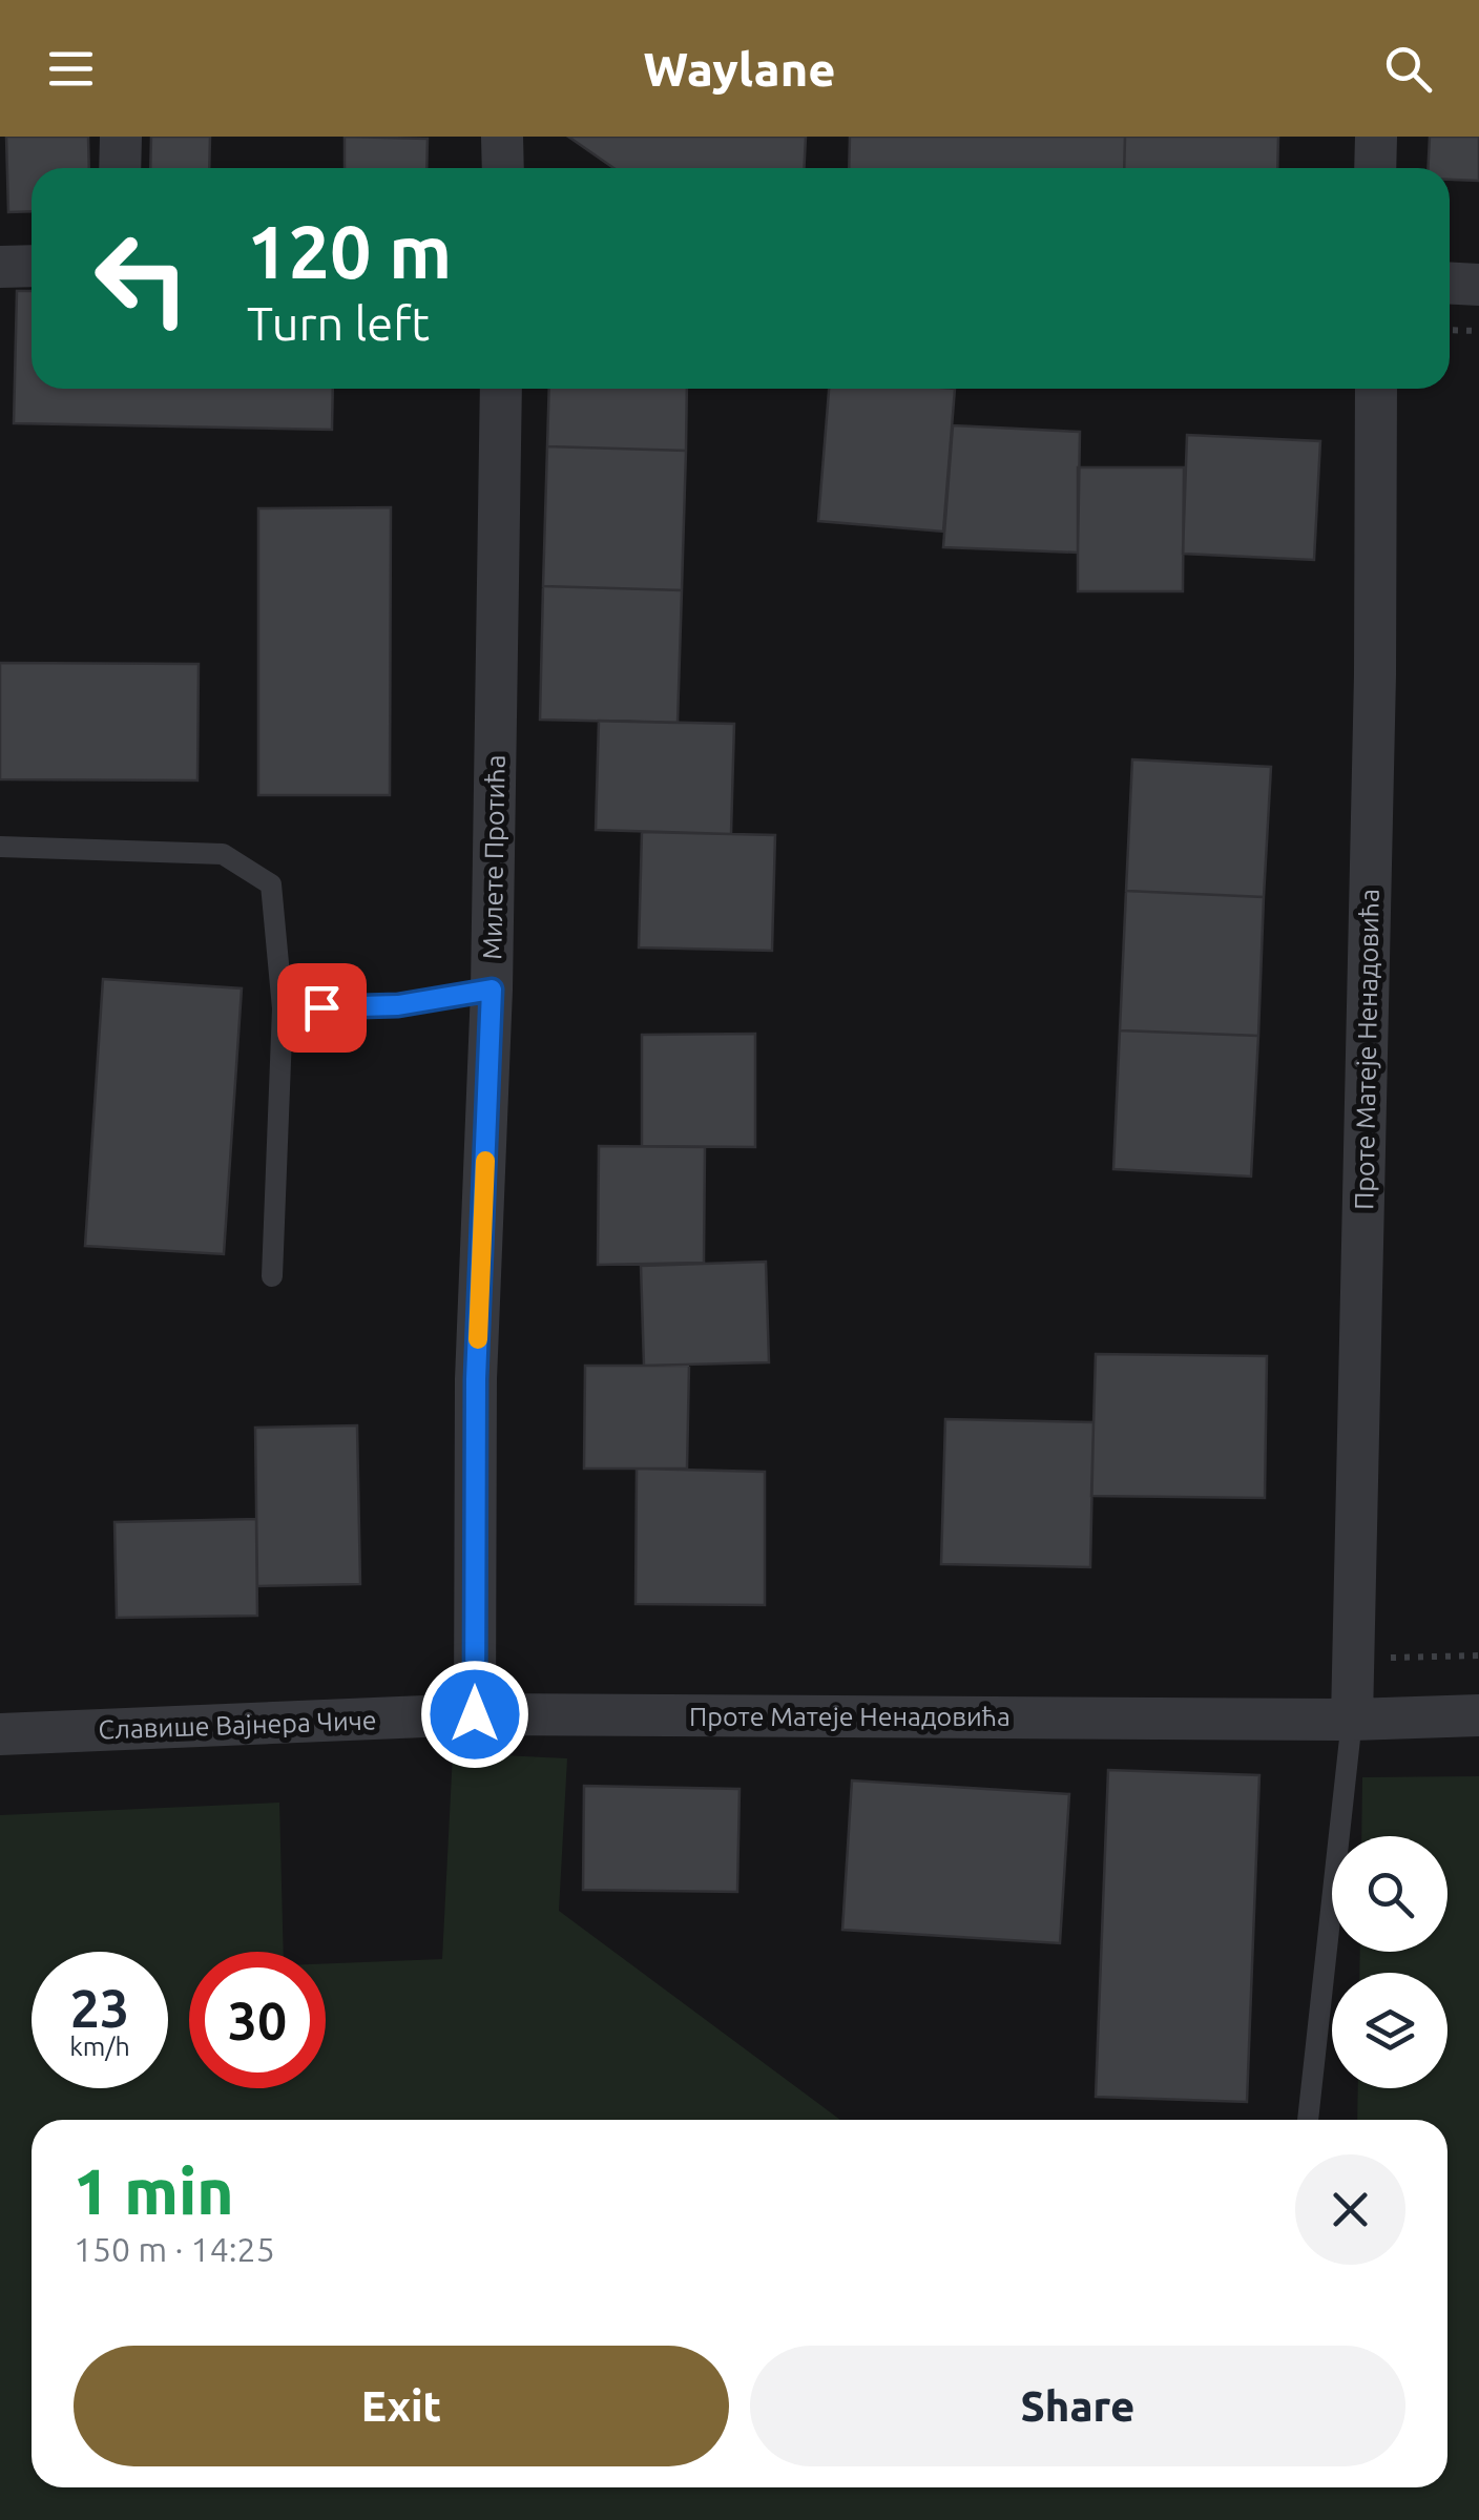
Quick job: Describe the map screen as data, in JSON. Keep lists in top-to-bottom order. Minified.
{"streets":{"street":["Милете Протића","Проте Матеје Ненадовића","Славише Вајнера Чиче"]},"crossings":[["Милете Протића","Проте Матеје Ненадовића"],["Милете Протића","Славише Вајнера Чиче"],["Проте Матеје Ненадовића","Славише Вајнера Чиче"]],"page":{"header":"Waylane","turn":["120 m","Turn left"],"speed":"23 km/h","limit":"30","heading":["1 min","150 m · 14:25"],"buttons":["Exit","Share"]}}
